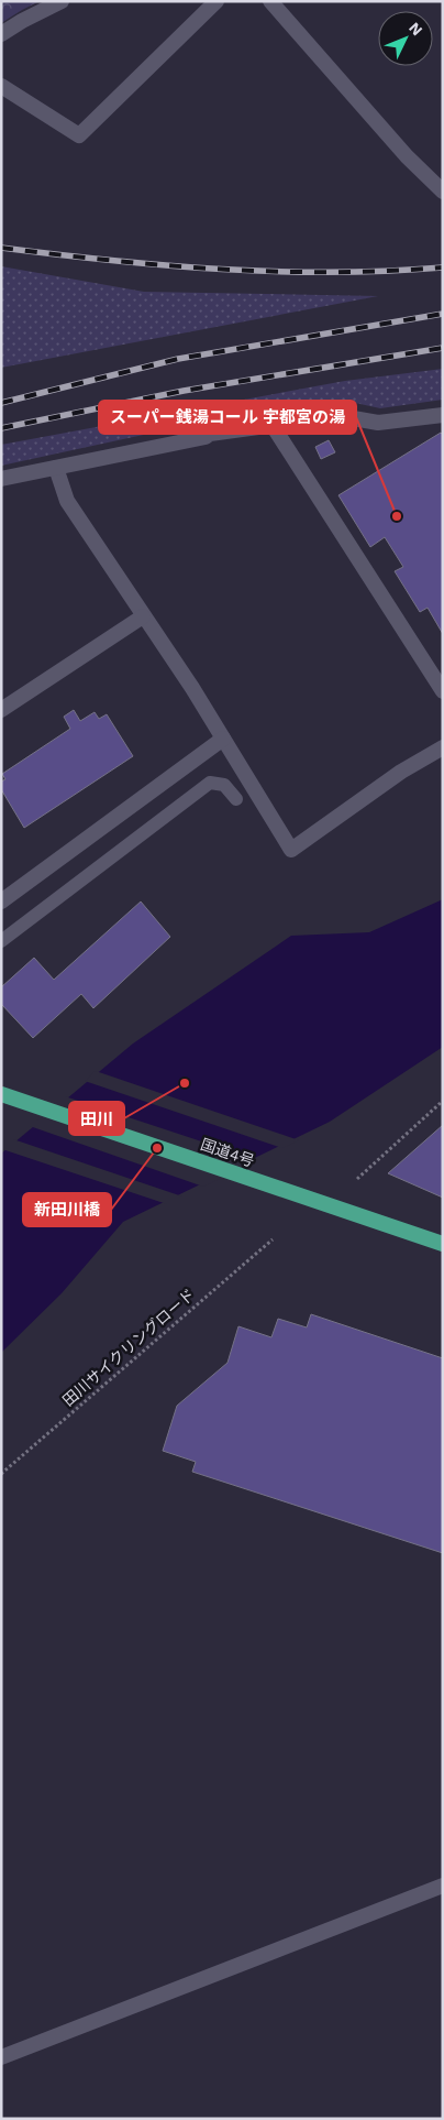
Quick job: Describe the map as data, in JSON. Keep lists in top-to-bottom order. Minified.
{"streets":{"highway":["国道4号"],"path":["田川サイクリングロード"]},"places":["スーパー銭湯コール 宇都宮の湯","田川","新田川橋"],"north":"top right"}
